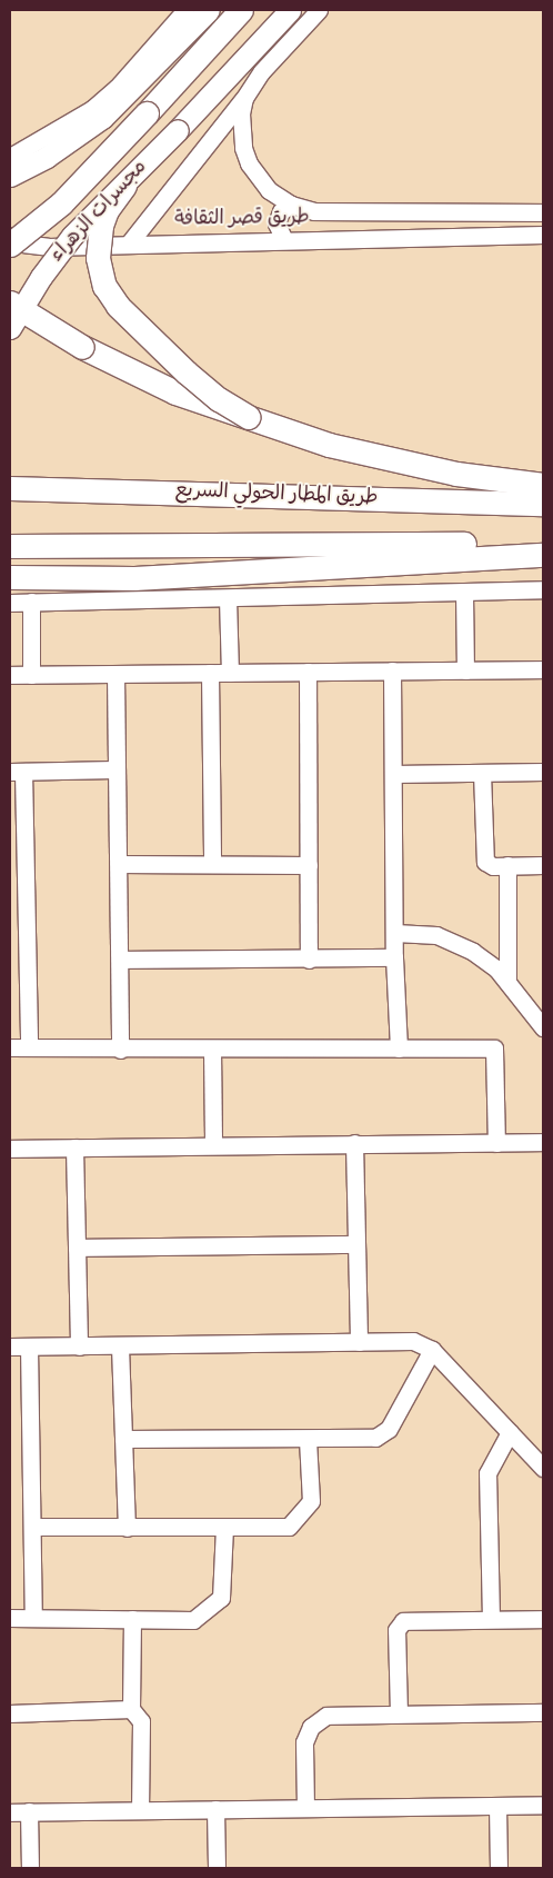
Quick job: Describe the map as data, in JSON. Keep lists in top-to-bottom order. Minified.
{"streets":{"highway":["طريق المطار الحولي السريع"],"main road":["مجسرات الزهراء"],"street":["طريق قصر الثقافة"]}}
